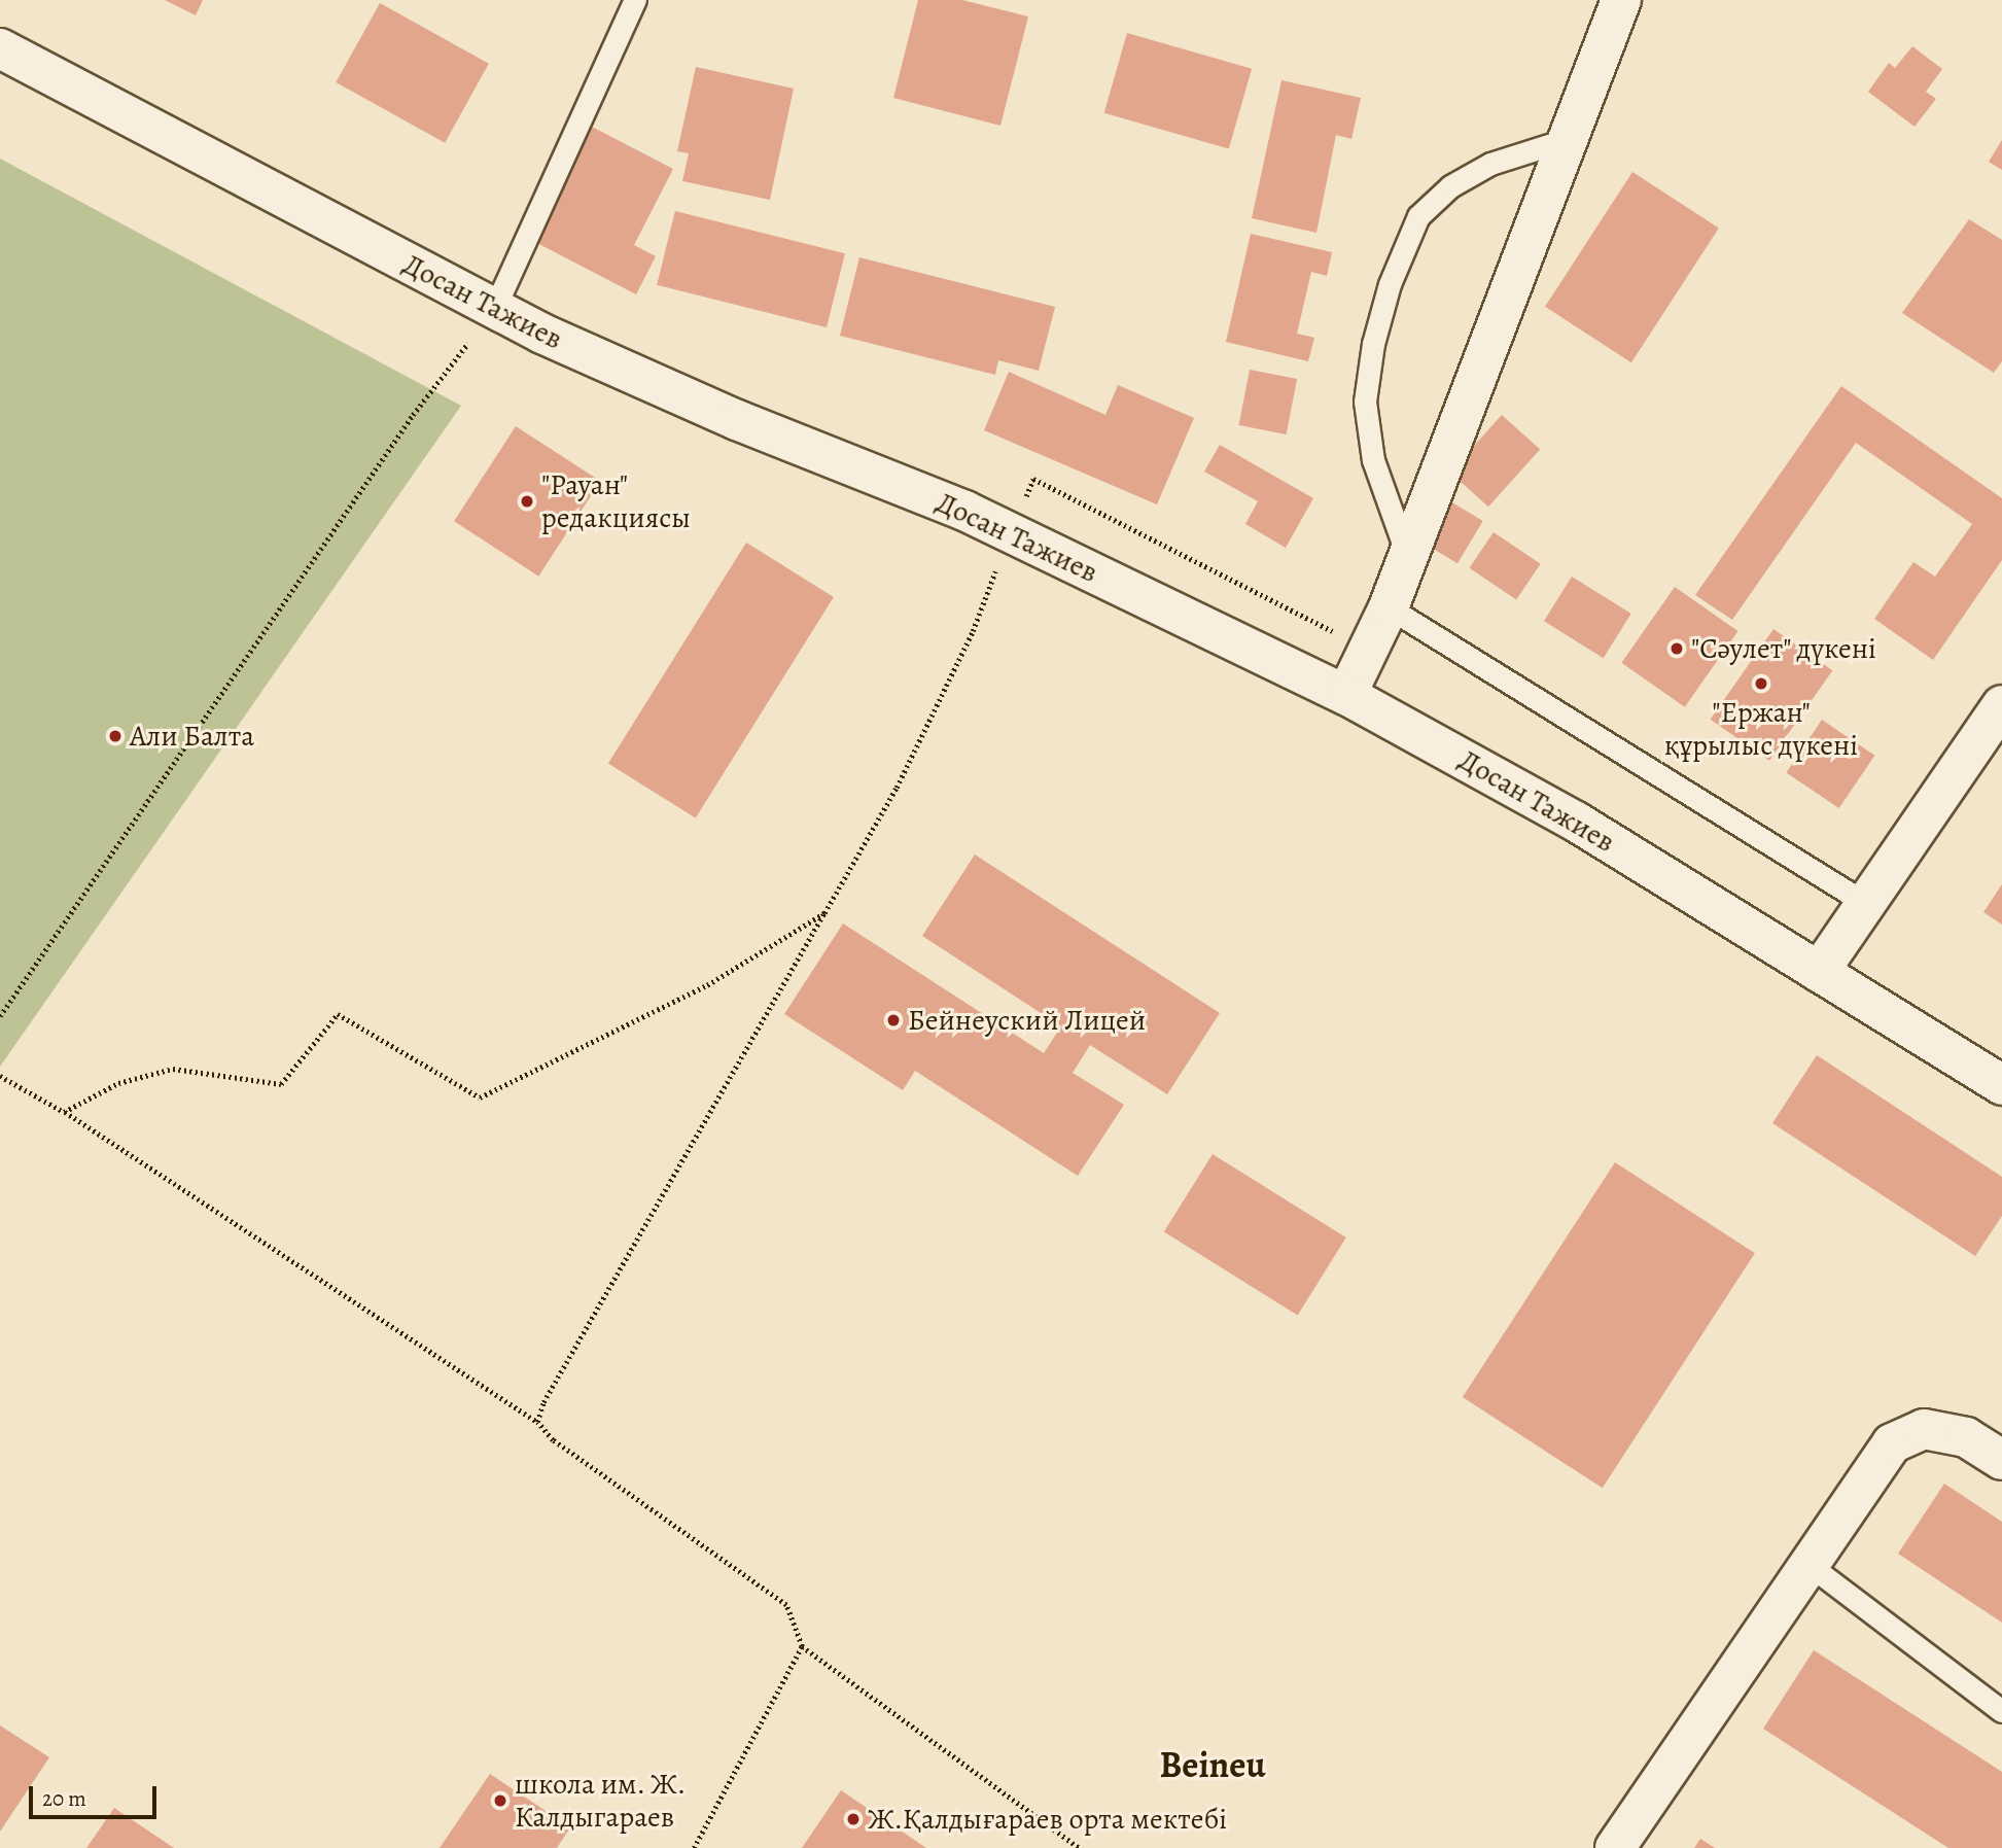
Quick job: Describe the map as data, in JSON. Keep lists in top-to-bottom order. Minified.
{"streets":{"street":["Досан Тажиев"]},"districts":["Beineu"],"places":["\"Рауан\" редакциясы","\"Сәулет\" дүкені","\"Ержан\" құрылыс дүкені","Али Балта","Бейнеуский Лицей","школа им. Ж. Калдыгараев","Ж.Қалдығараев орта мектебі"],"scale_bar":"20 m"}
